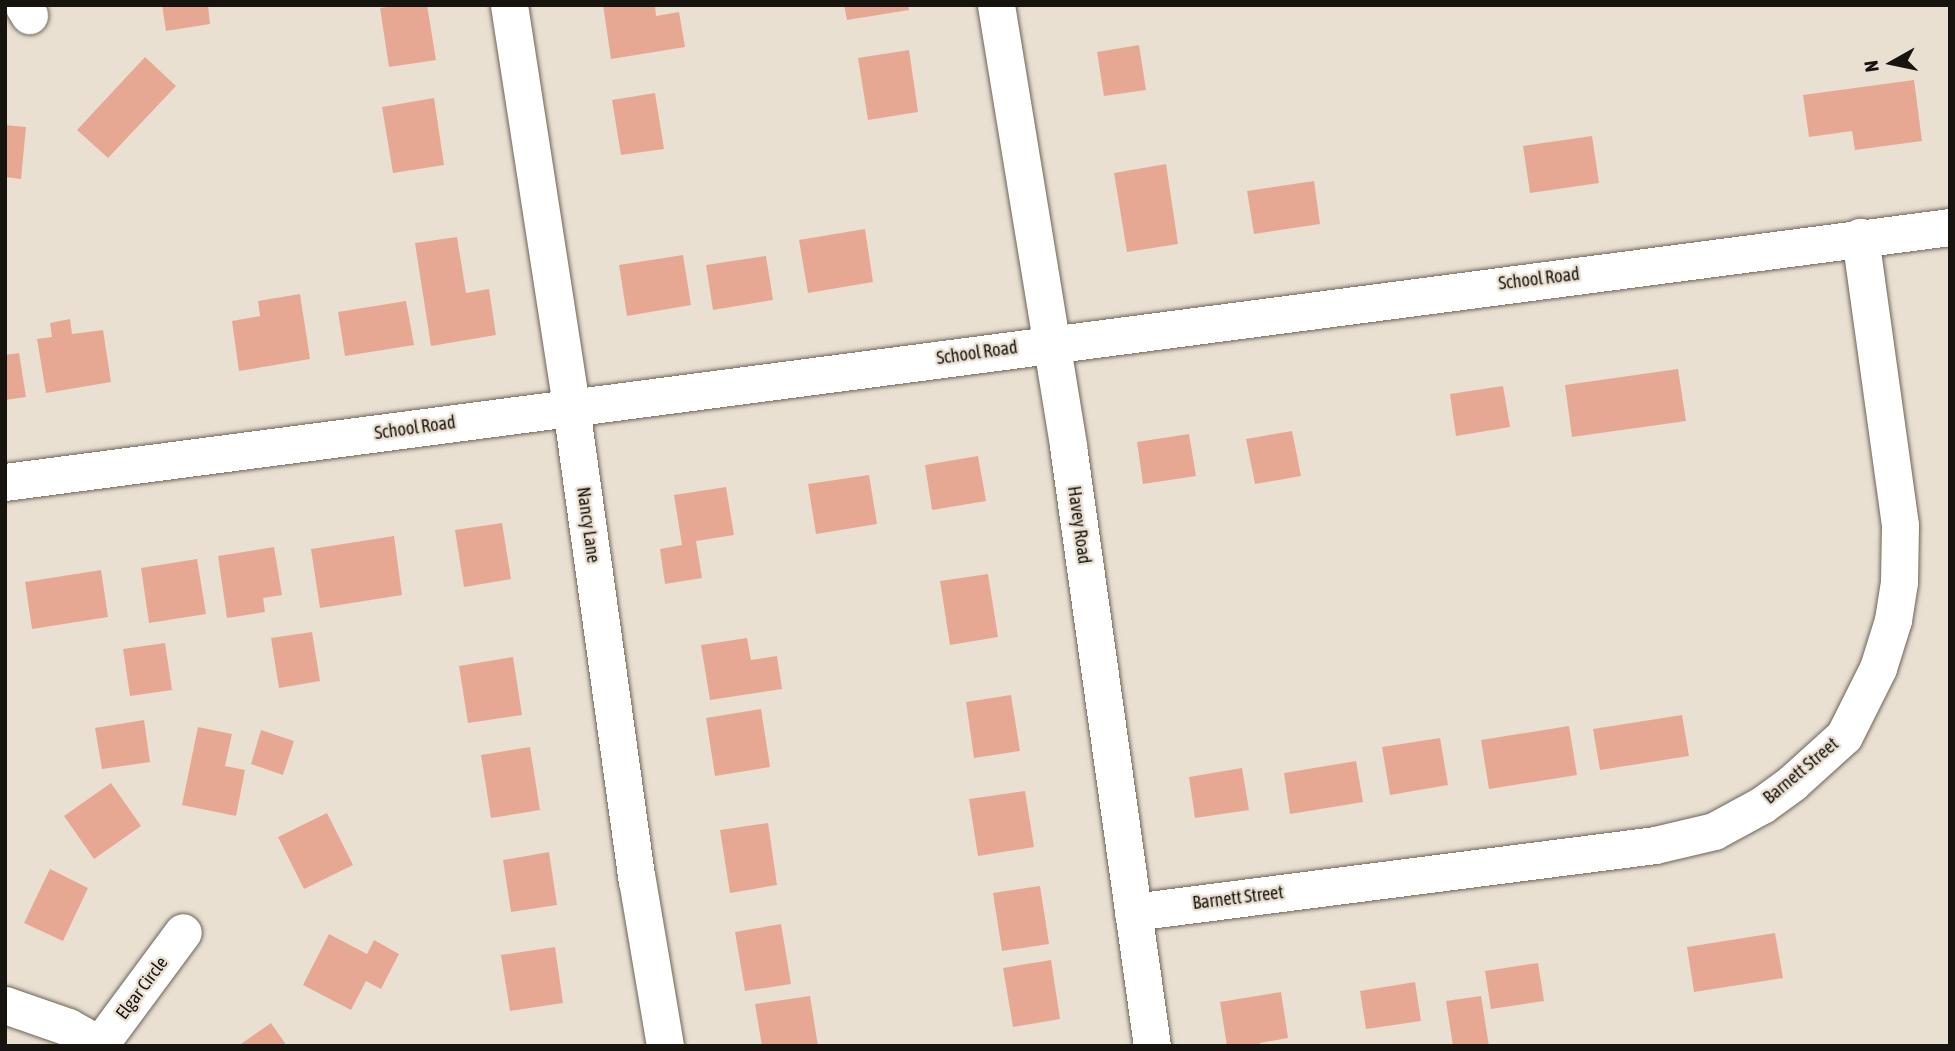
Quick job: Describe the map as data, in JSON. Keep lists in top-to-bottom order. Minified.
{"streets":{"street":["School Road","Nancy Lane","Havey Road","Barnett Street","Elgar Circle"]},"crossings":[["School Road","Nancy Lane"],["School Road","Havey Road"],["School Road","Barnett Street"],["Havey Road","Barnett Street"]],"north":"left"}
